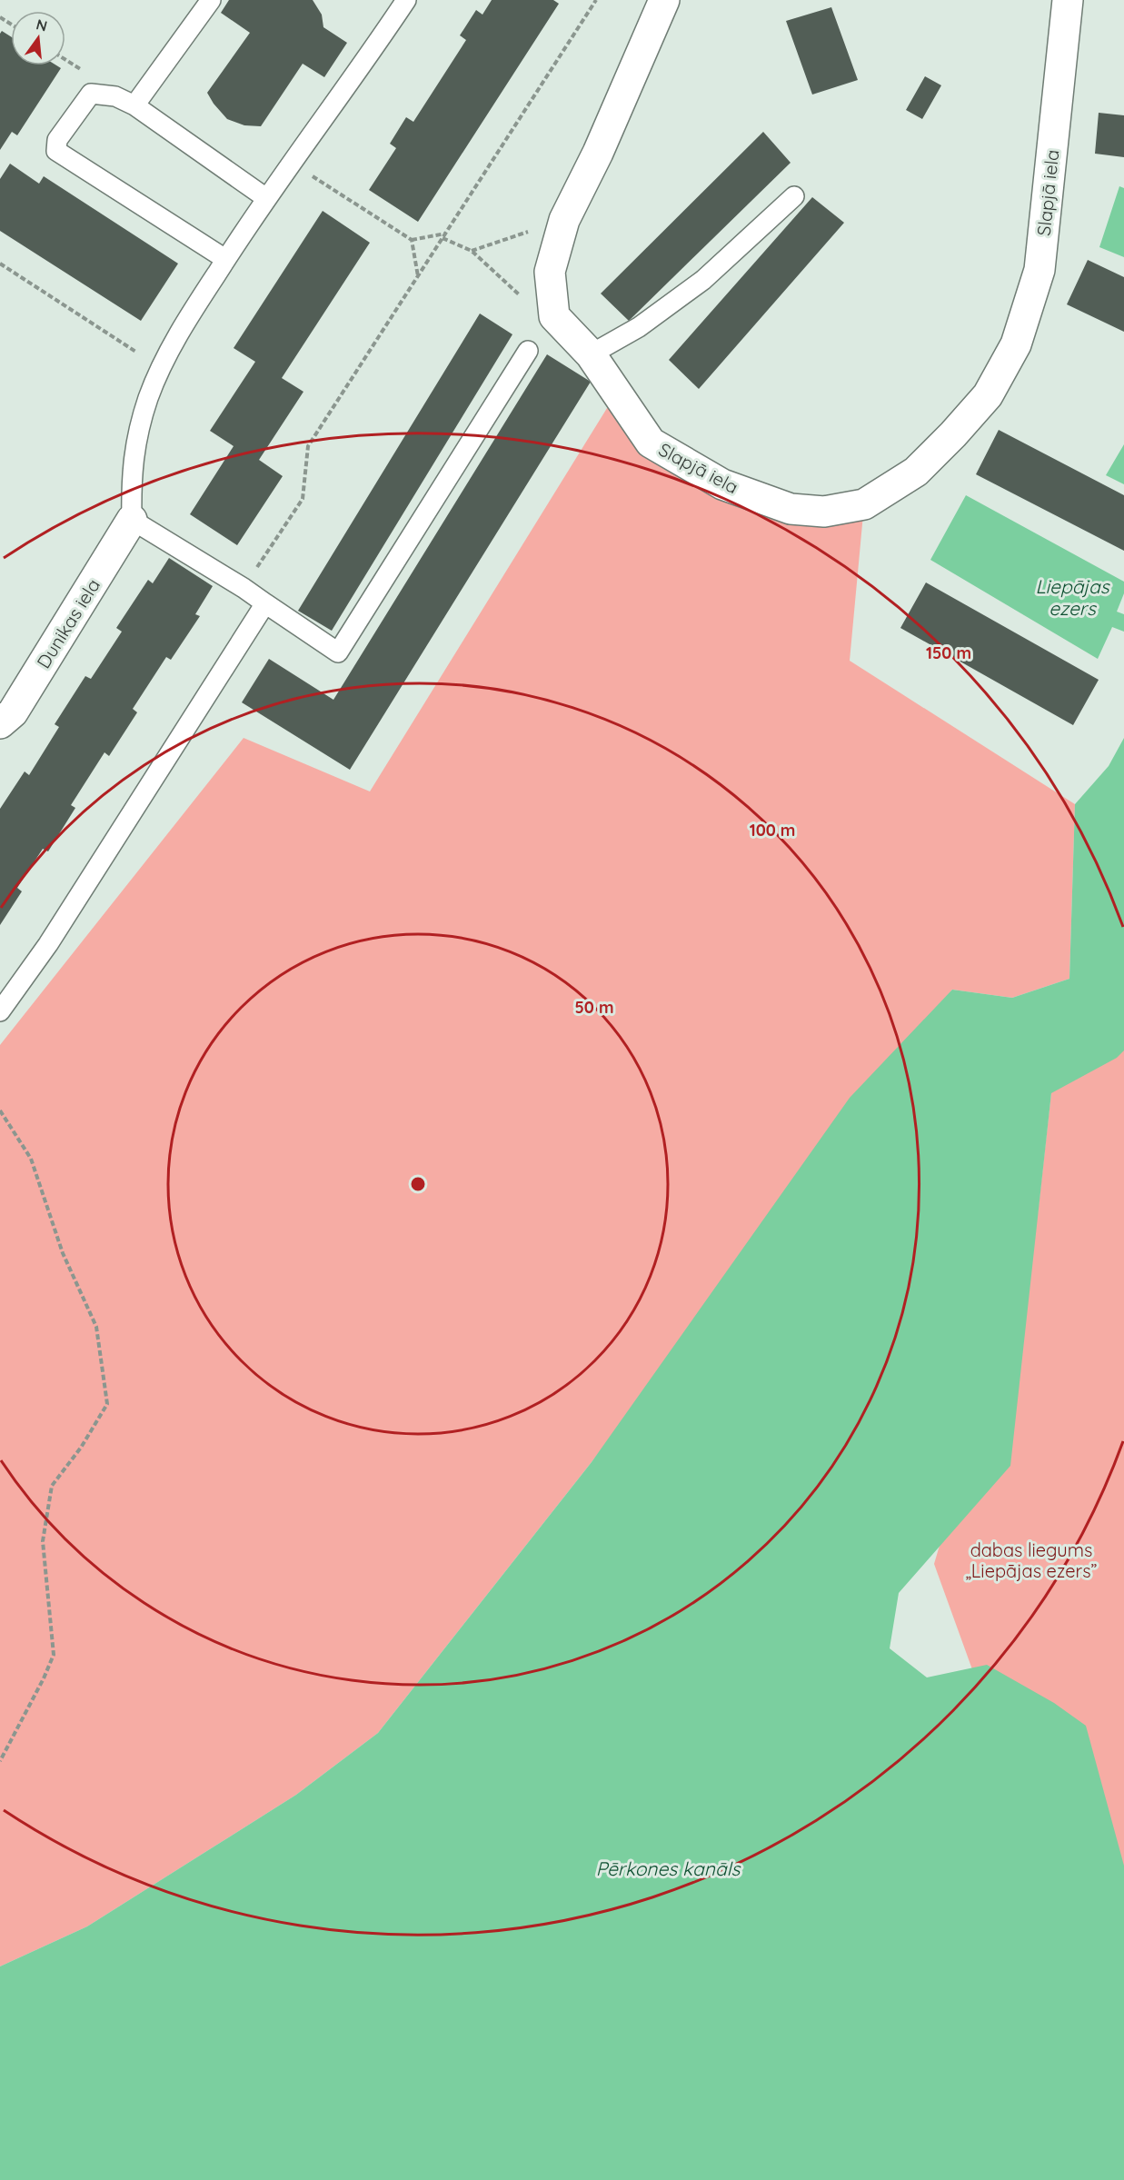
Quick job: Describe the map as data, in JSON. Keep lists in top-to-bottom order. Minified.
{"streets":{"street":["Slapjā iela","Dunikas iela"]},"water":["Liepājas ezers","Pērkones kanāls"],"parks":["dabas liegums „Liepājas ezers”"],"north":"top","rings":["150 m","100 m","50 m"]}
